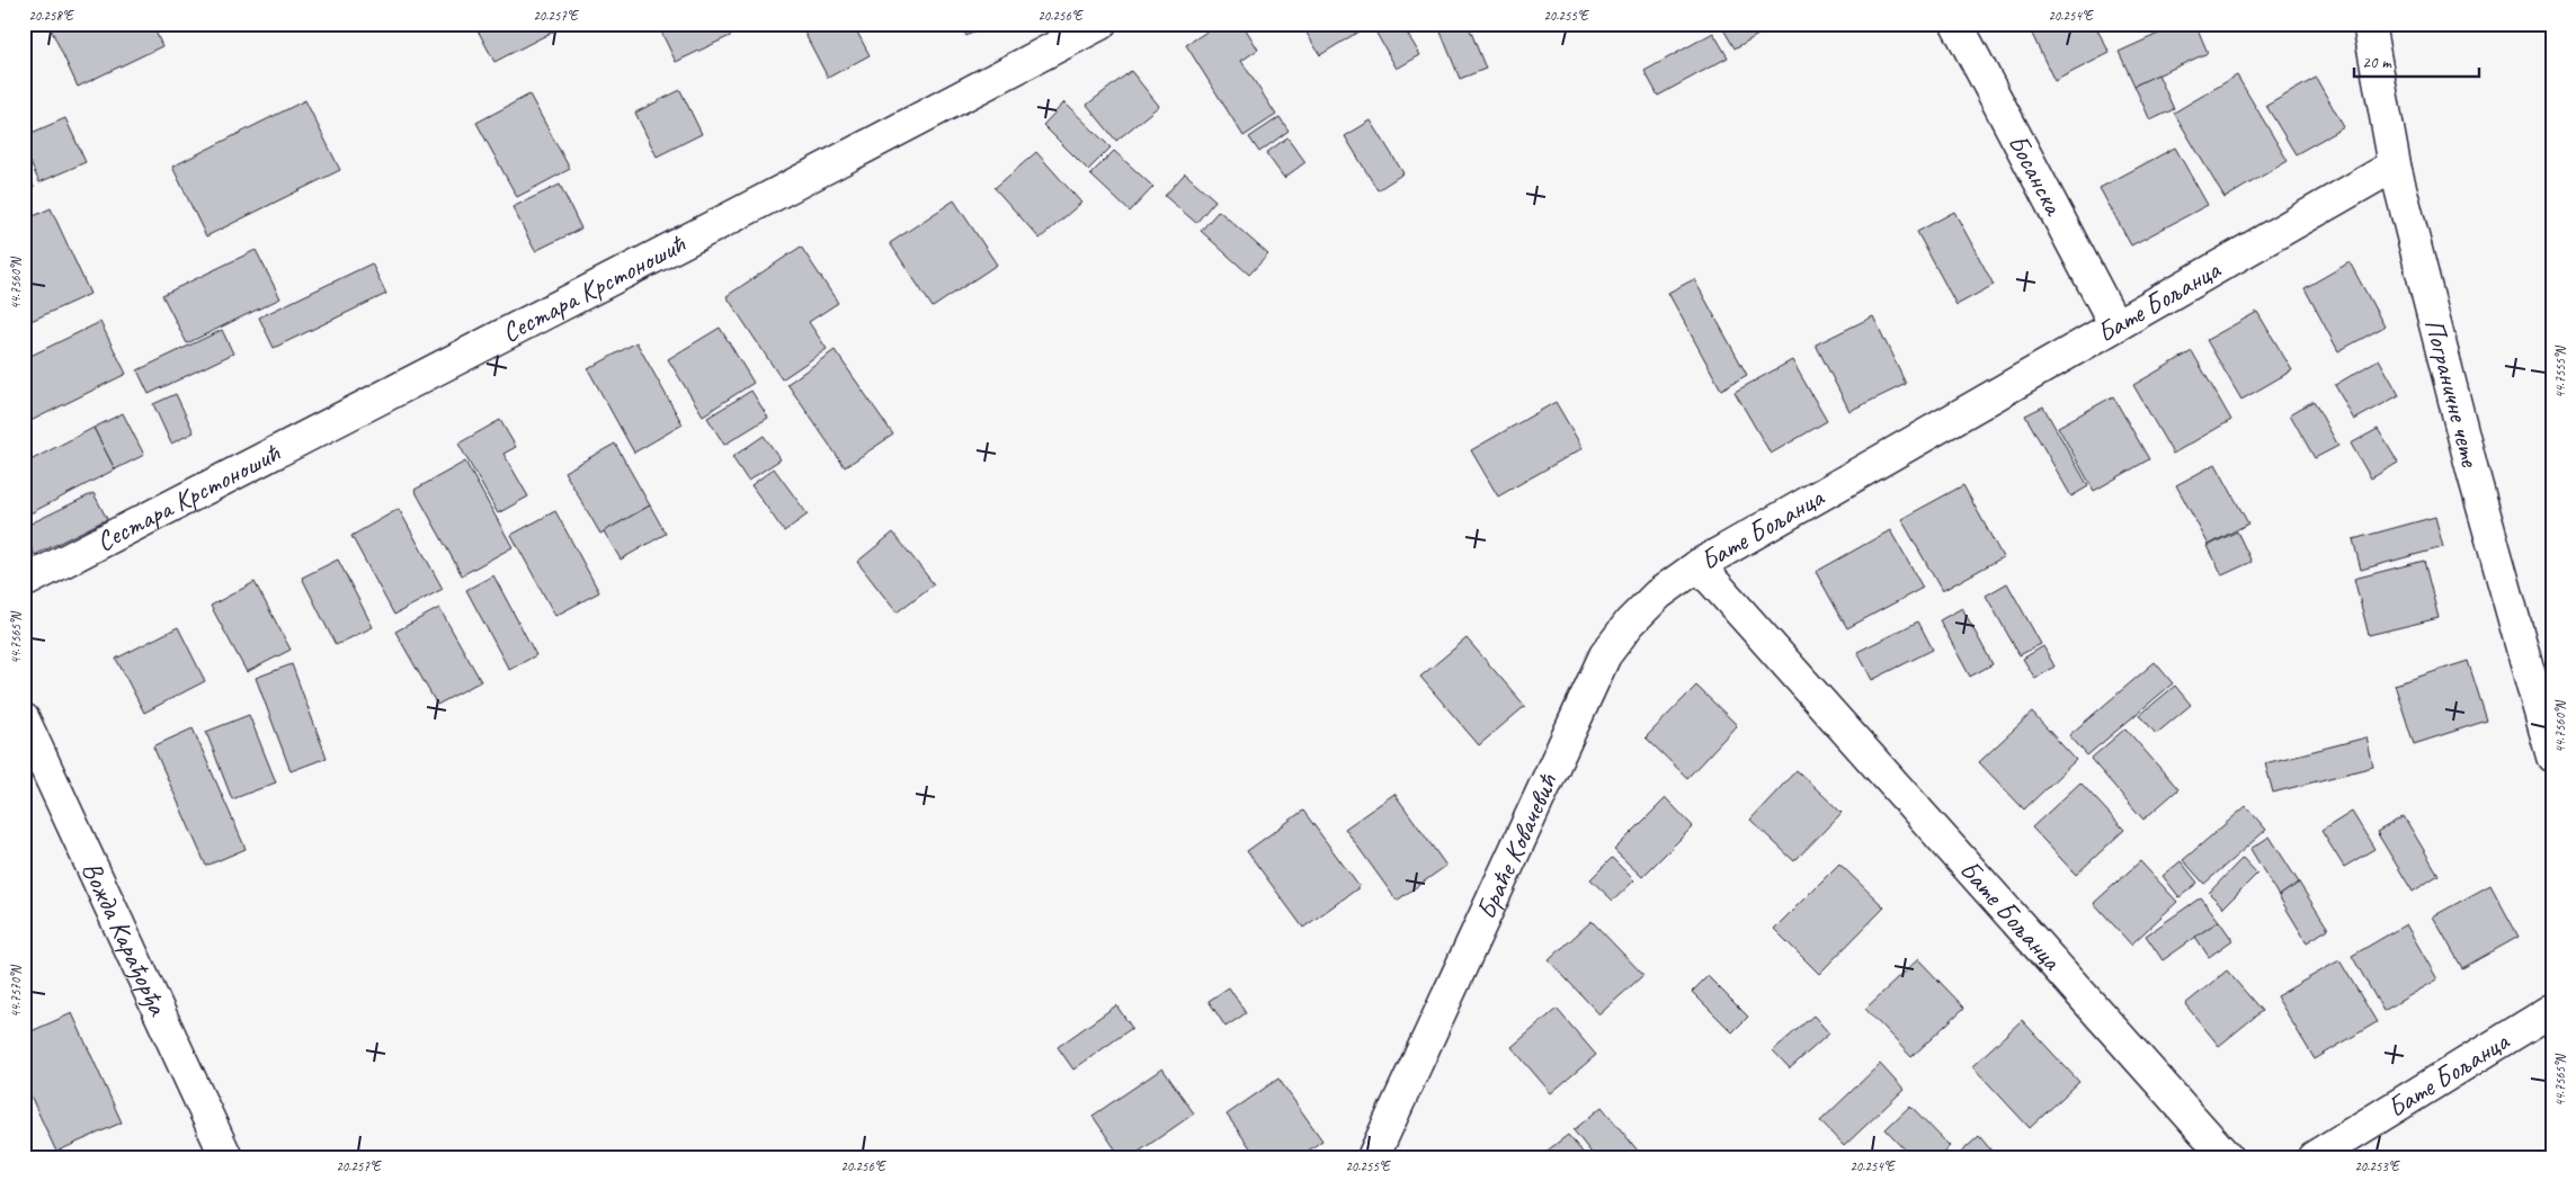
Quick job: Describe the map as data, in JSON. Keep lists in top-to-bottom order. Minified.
{"streets":{"street":["Босанска","Сестара Крстоношић","Бате Бољанца","Пограничне чете","Браће Ковачевић","Вожда Карађорђа"]},"crossings":[["Босанска","Бате Бољанца"],["Бате Бољанца","Пограничне чете"],["Бате Бољанца","Браће Ковачевић"]],"scale_bar":"20 m","coordinates":["20.258°E","20.257°E","20.256°E","20.255°E","20.254°E","44.7560°N","44.7555°N","44.7565°N","44.7570°N","20.253°E"]}
